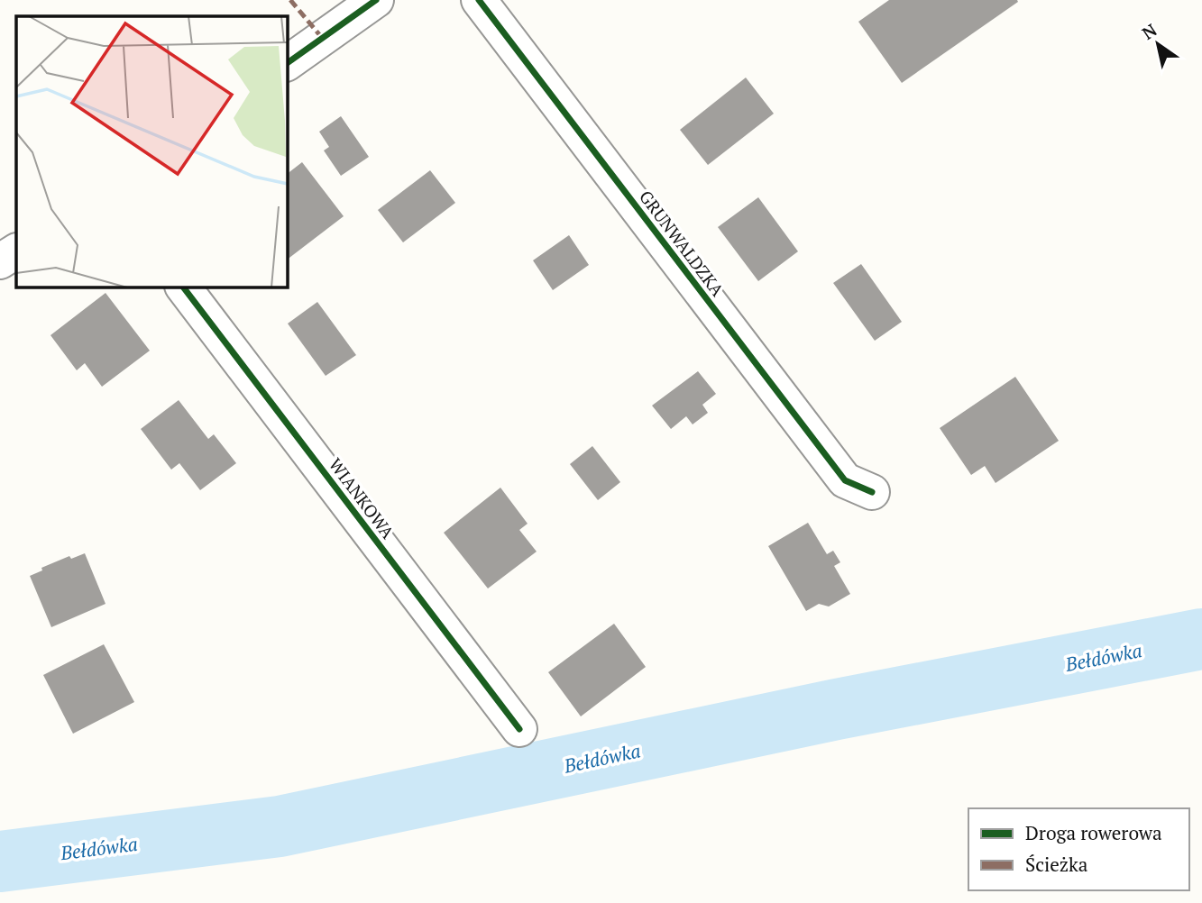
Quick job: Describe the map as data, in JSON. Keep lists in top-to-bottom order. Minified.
{"streets":{"street":["GRUNWALDZKA","WIANKOWA"]},"water":["Bełdówka"],"legend":["Droga rowerowa","Ścieżka"],"north":"top left"}
